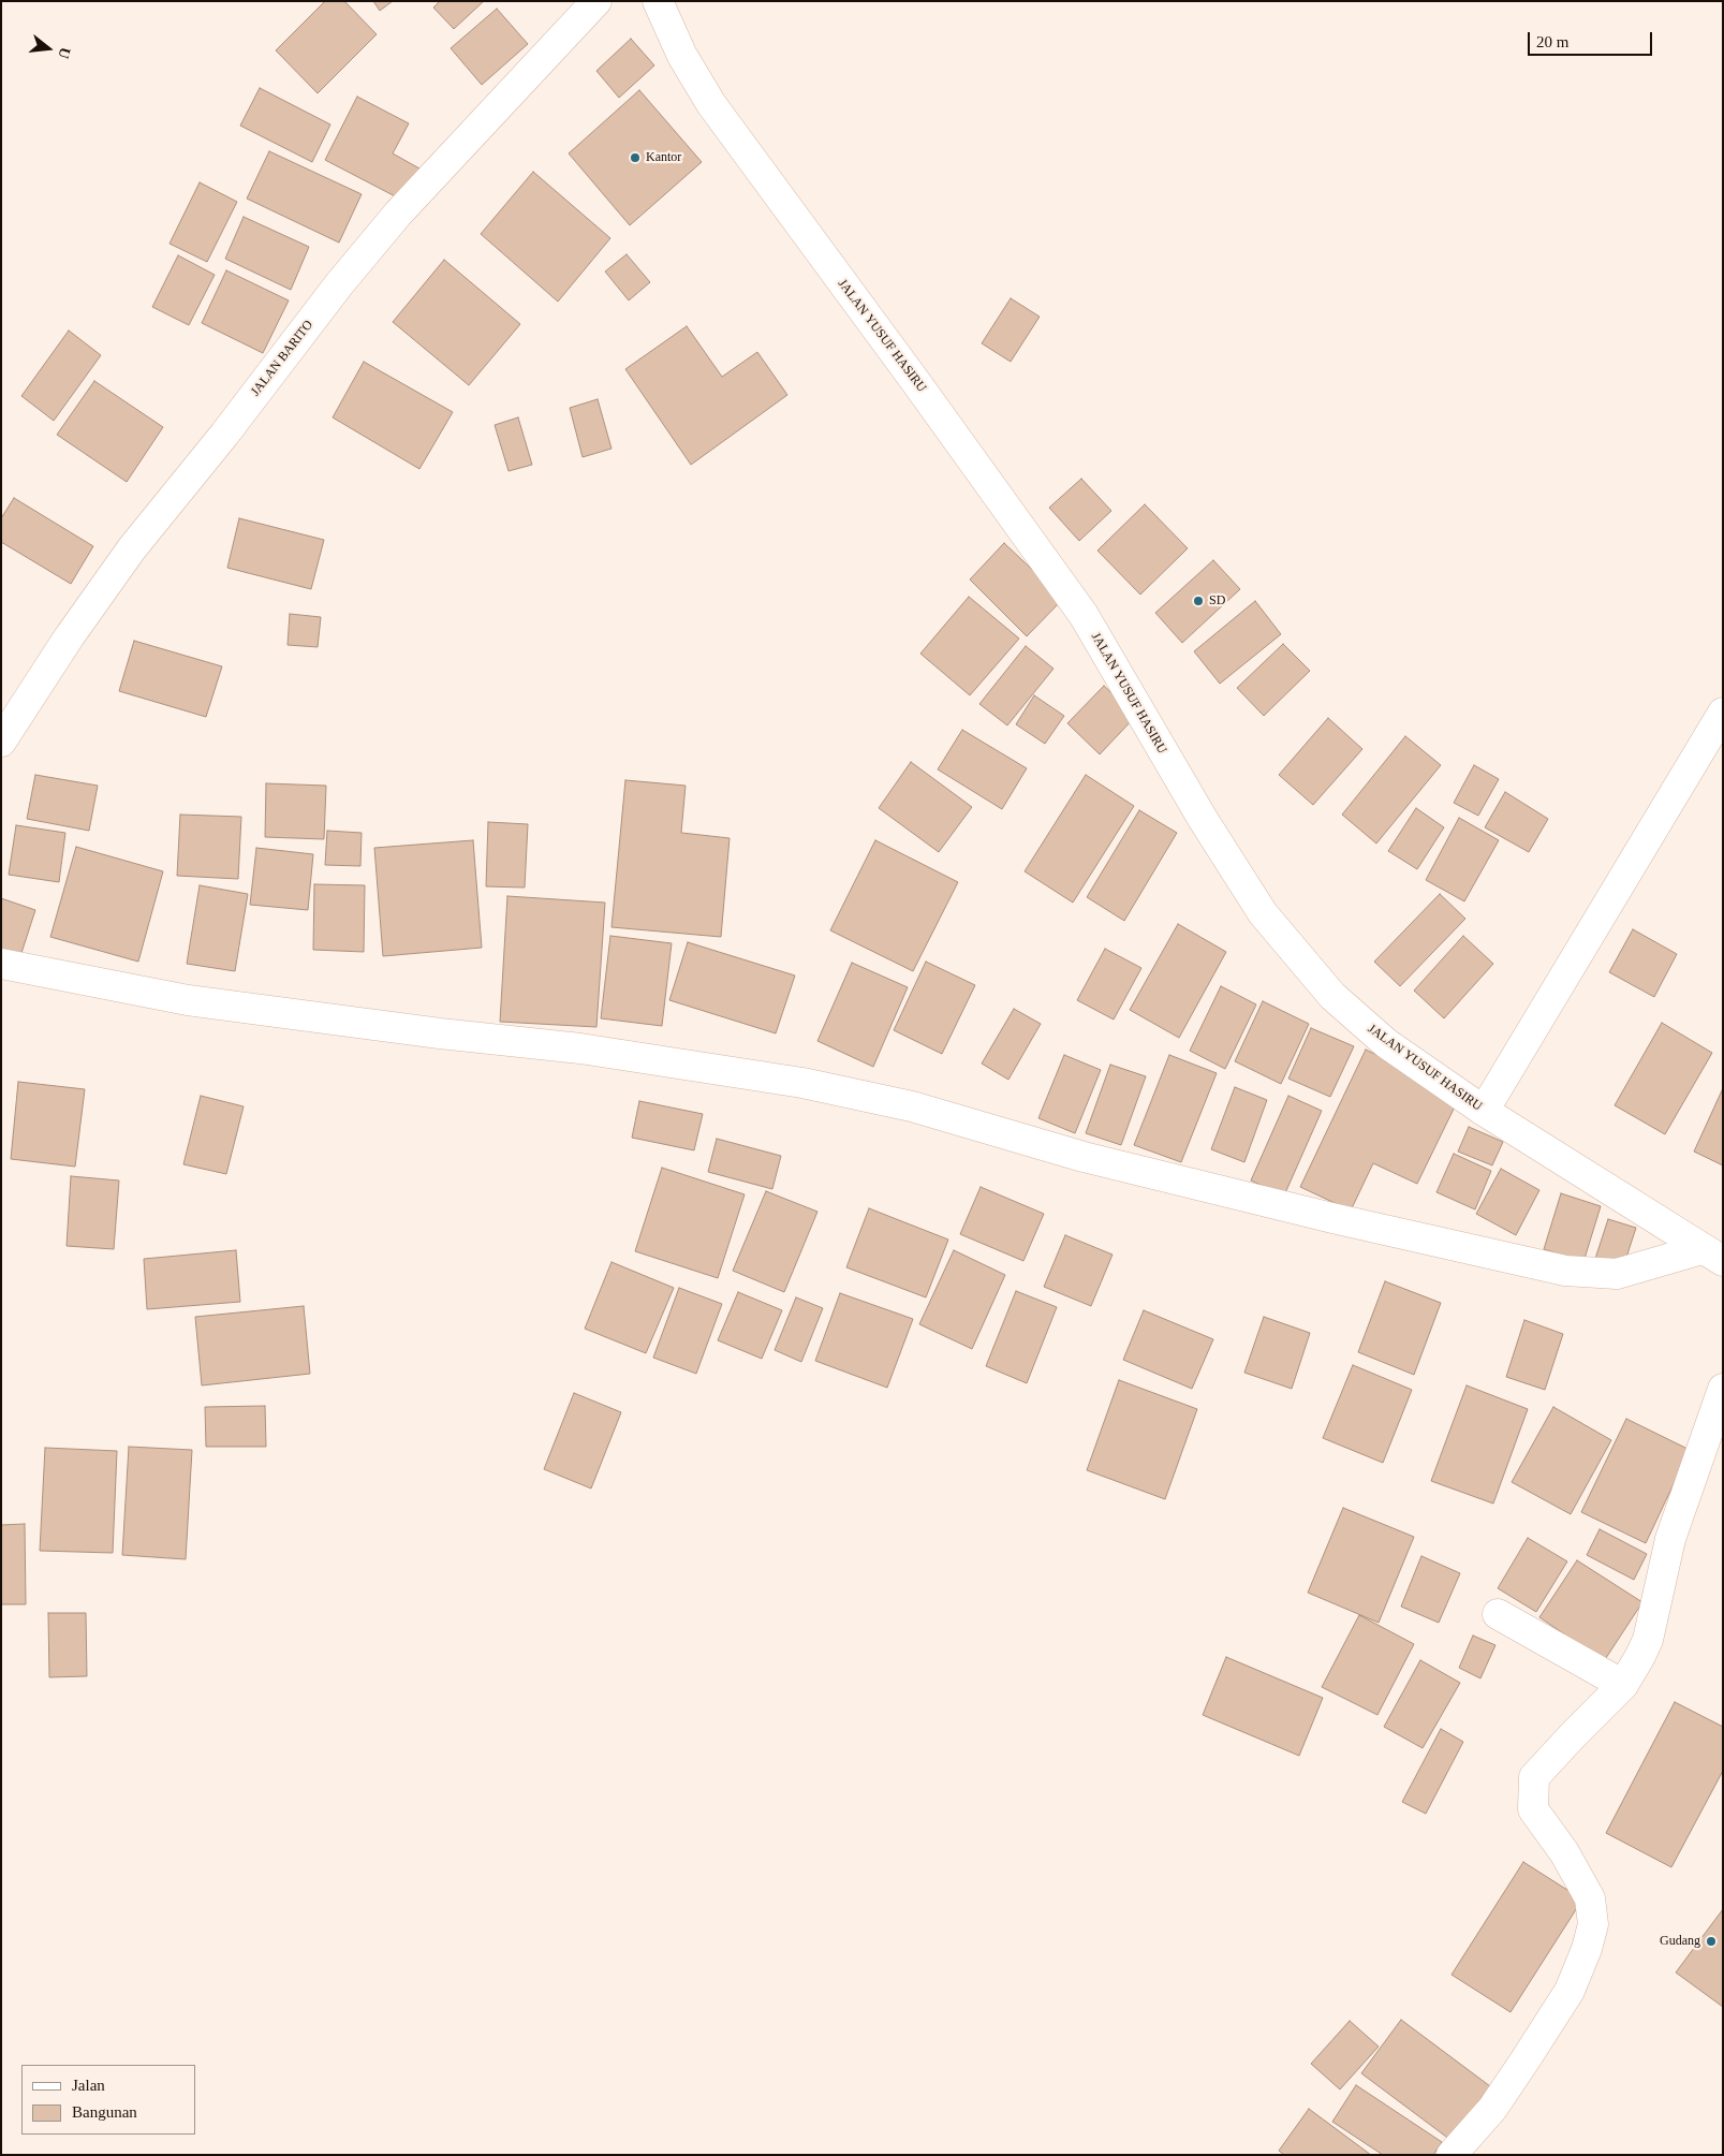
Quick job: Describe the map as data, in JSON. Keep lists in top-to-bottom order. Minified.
{"streets":{"street":["JALAN YUSUF HASIRU","JALAN BARITO"]},"places":["Kantor","SD","Gudang"],"legend":["Jalan","Bangunan"],"scale_bar":"20 m","north":"right"}
